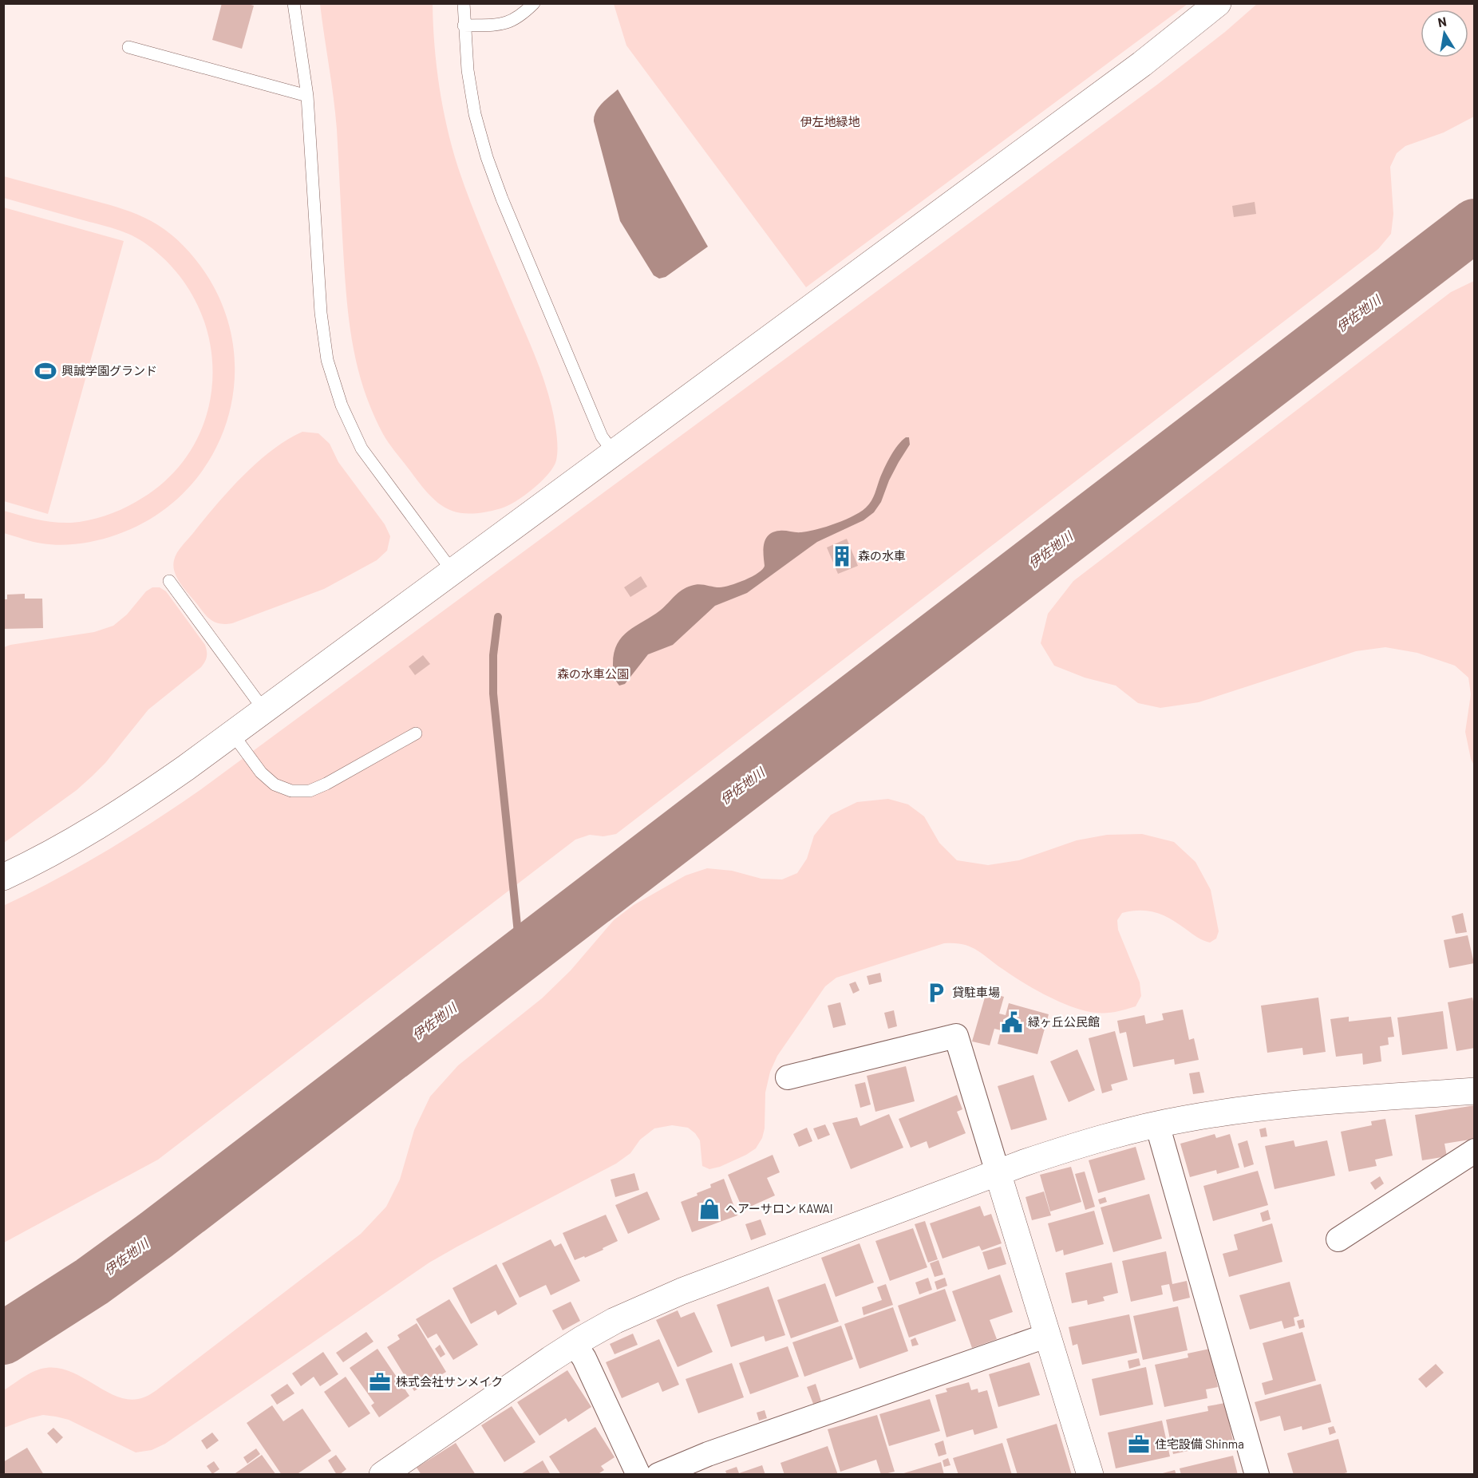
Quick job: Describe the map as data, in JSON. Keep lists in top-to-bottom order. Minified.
{"water":["伊佐地川"],"parks":["伊左地緑地","森の水車公園"],"places":{"sports":["興誠学園グランド"],"building":["森の水車"],"parking":["貸駐車場"],"public building":["緑ヶ丘公民館"],"shop":["ヘアーサロン KAWAI"],"office":["株式会社サンメイク","住宅設備 Shinma"]},"north":"top"}
